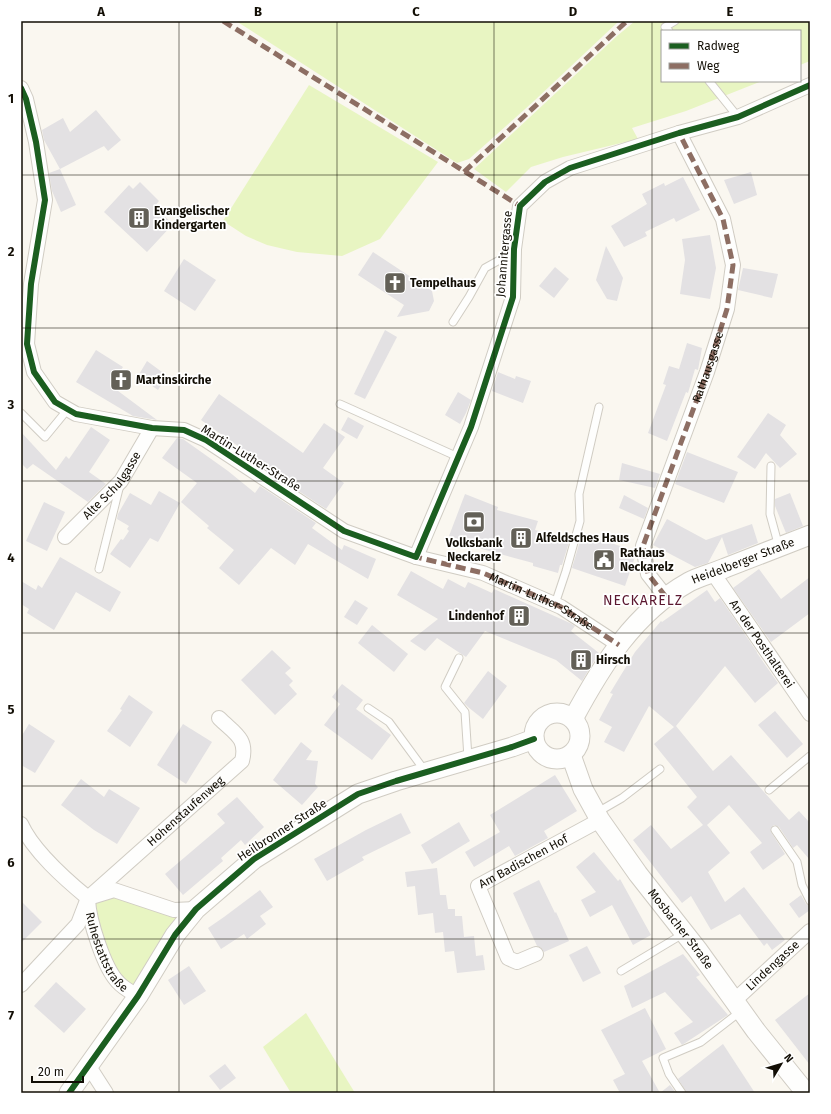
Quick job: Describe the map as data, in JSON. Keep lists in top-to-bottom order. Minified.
{"streets":{"street":["Johannitergasse","Rathausgasse","Martin-Luther-Straße","Alte Schulgasse","Heidelberger Straße","An der Posthalterei","Hohenstaufenweg","Heilbronner Straße","Am Badischen Hof","Mosbacher Straße","Ruhestattstraße","Lindengasse"]},"crossings":[["Johannitergasse","Rathausgasse"],["Johannitergasse","Martin-Luther-Straße"],["Rathausgasse","Heidelberger Straße"],["Martin-Luther-Straße","Alte Schulgasse"],["Martin-Luther-Straße","Heidelberger Straße"],["Heidelberger Straße","An der Posthalterei"],["Heidelberger Straße","Heilbronner Straße"],["Heidelberger Straße","Mosbacher Straße"],["Hohenstaufenweg","Ruhestattstraße"],["Heilbronner Straße","Mosbacher Straße"],["Heilbronner Straße","Ruhestattstraße"],["Am Badischen Hof","Mosbacher Straße"],["Mosbacher Straße","Lindengasse"]],"districts":["NECKARELZ"],"places":{"building":["Evangelischer Kindergarten","Alfeldsches Haus","Lindenhof","Hirsch"],"church":["Tempelhaus","Martinskirche"],"bank":["Volksbank Neckarelz"],"public building":["Rathaus Neckarelz"]},"legend":["Radweg","Weg"],"scale_bar":"20 m","north":"top right","grid":{"columns":["A","B","C","D","E"],"rows":["1","2","3","4","5","6","7"]}}
